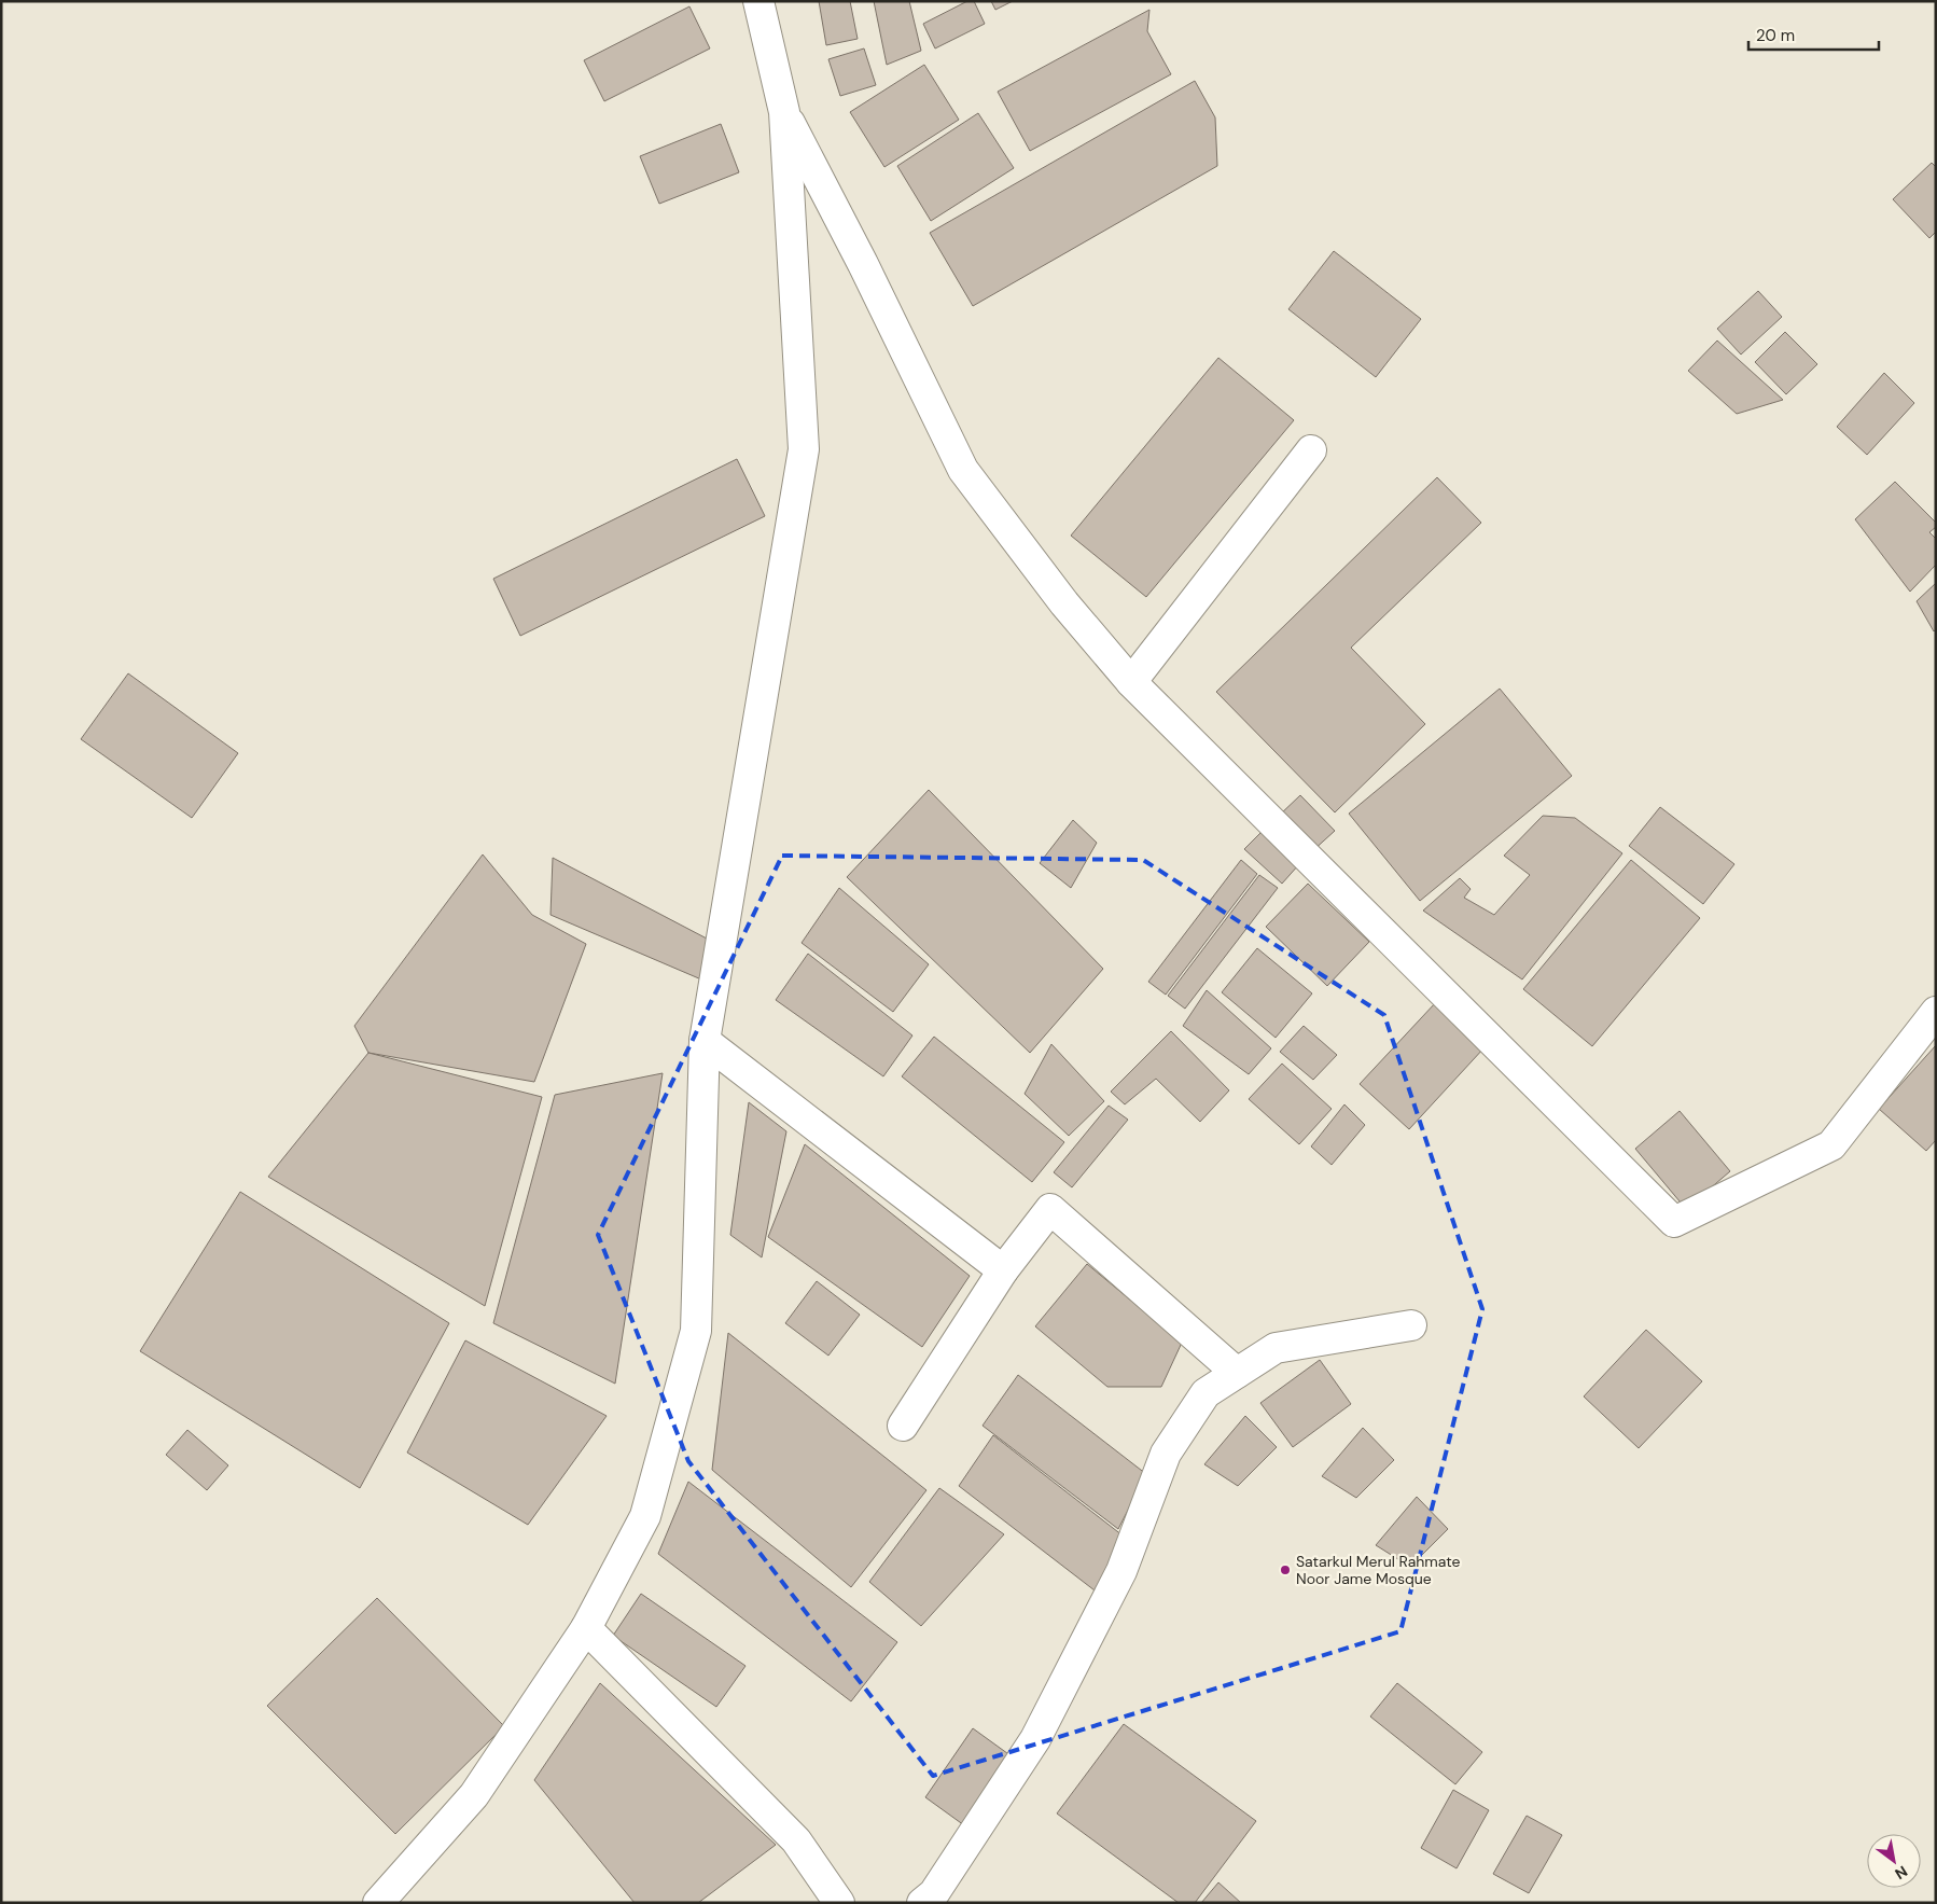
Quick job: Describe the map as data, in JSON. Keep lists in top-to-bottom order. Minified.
{"places":["Satarkul Merul Rahmate Noor Jame Mosque"],"scale_bar":"20 m","north":"bottom right"}
